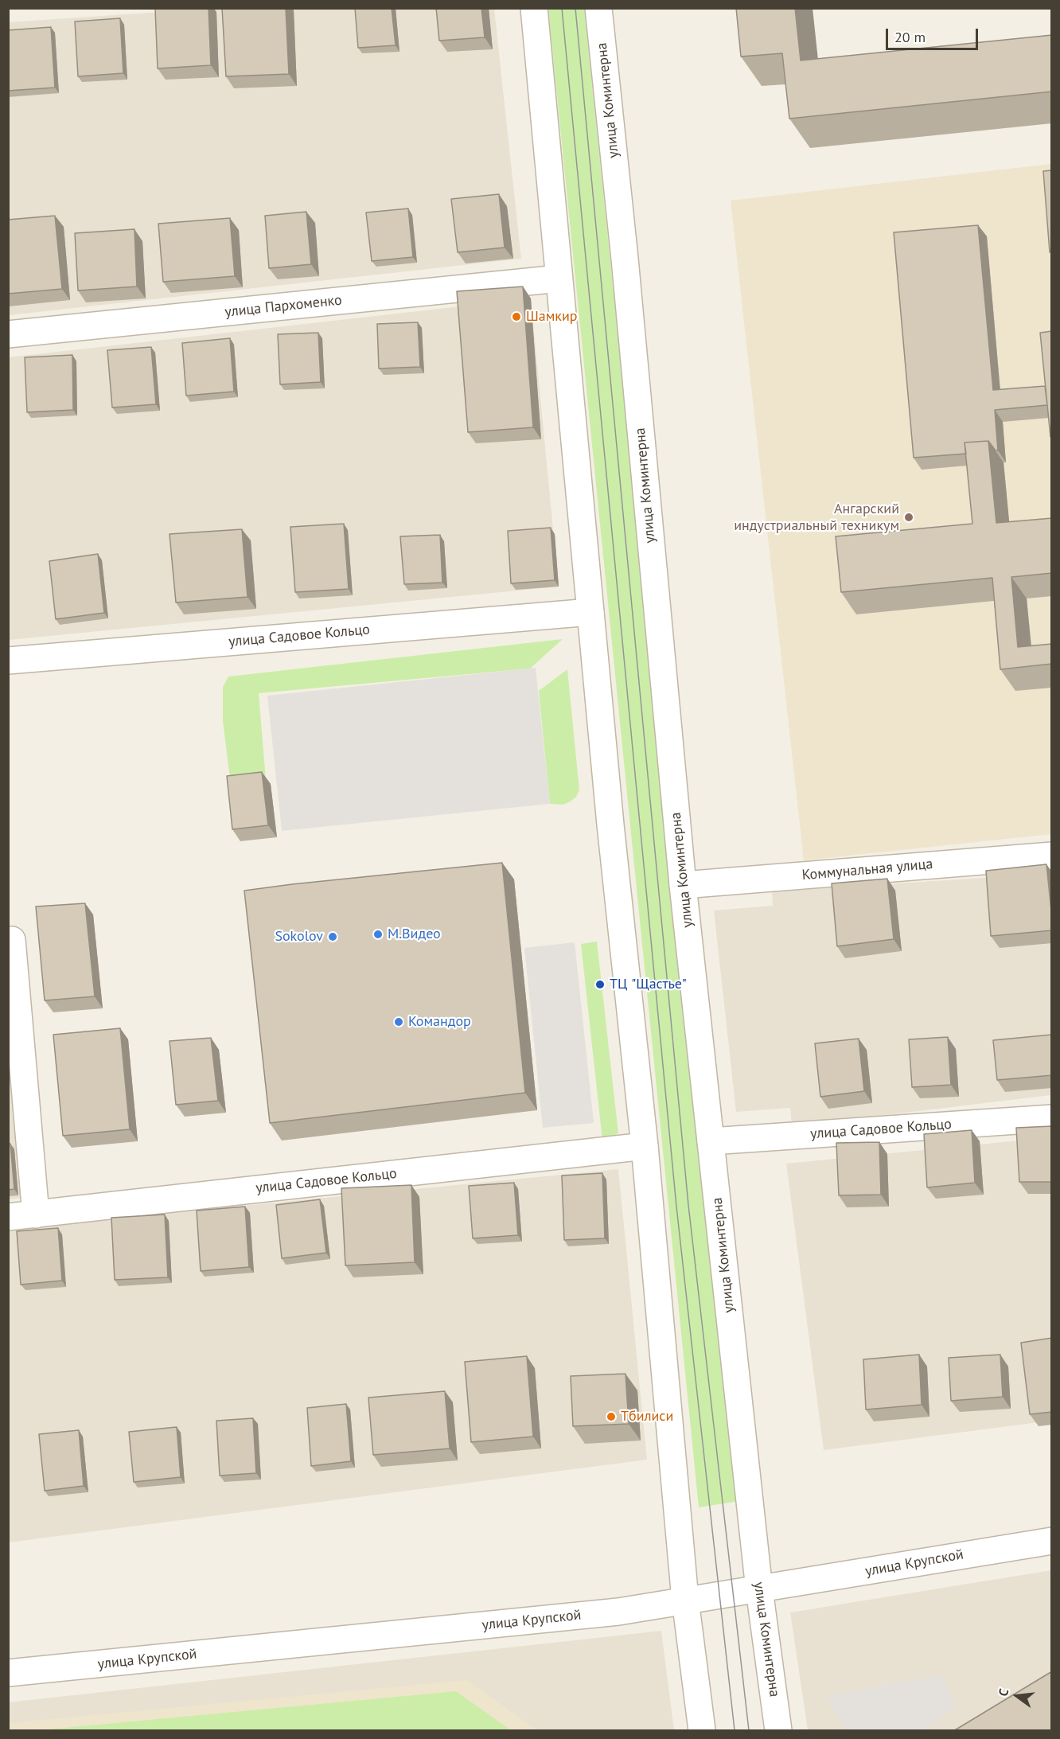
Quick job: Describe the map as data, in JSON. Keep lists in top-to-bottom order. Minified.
{"streets":{"street":["улица Коминтерна","улица Пархоменко","улица Садовое Кольцо","Коммунальная улица","улица Крупской"]},"crossings":[["улица Коминтерна","улица Садовое Кольцо"],["улица Коминтерна","Коммунальная улица"],["улица Коминтерна","улица Крупской"]],"places":["Шамкир","Ангарский индустриальный техникум","М.Видео","Sokolov","ТЦ \"Щастье\"","Командор","Тбилиси"],"scale_bar":"20 m","north":"left"}
